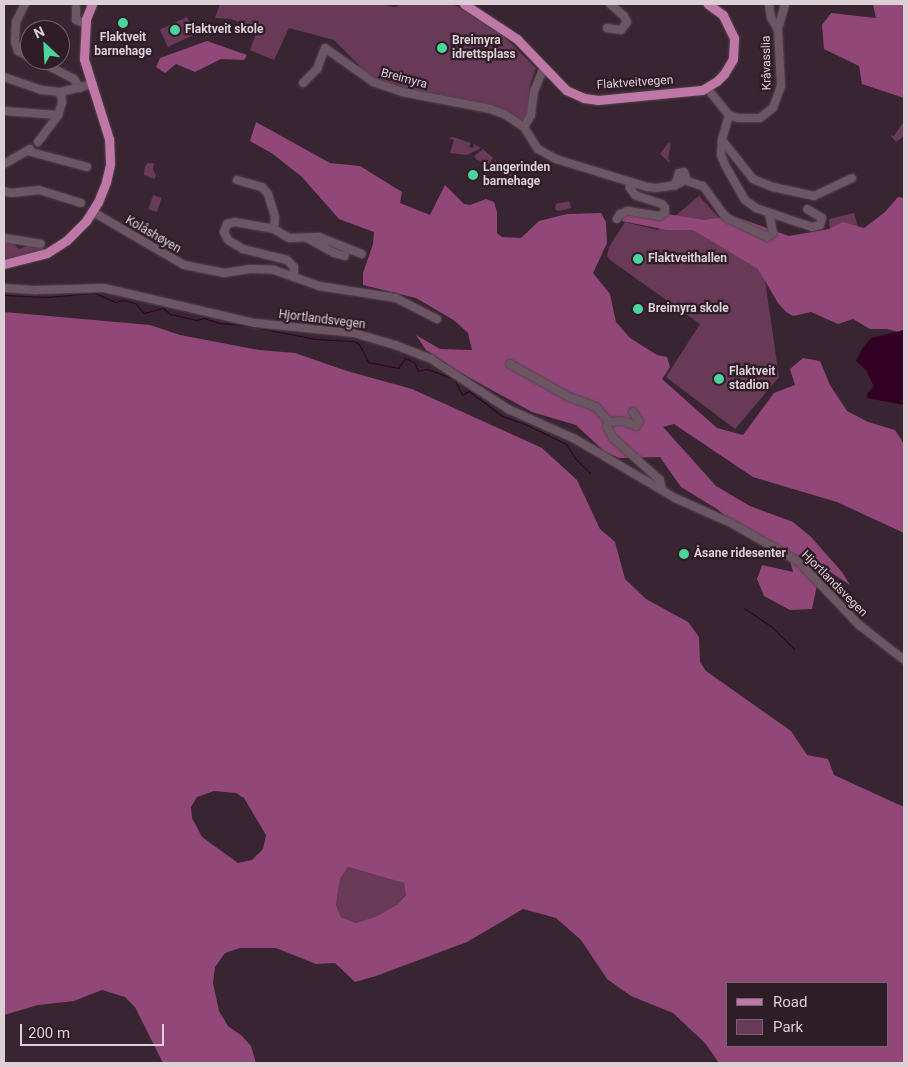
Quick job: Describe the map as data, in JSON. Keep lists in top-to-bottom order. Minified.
{"streets":{"main road":["Flaktveitvegen"],"street":["Kråvasslia","Breimyra","Kolåshøyen","Hjortlandsvegen"]},"places":["Flaktveit barnehage","Flaktveit skole","Breimyra idrettsplass","Langerinden barnehage","Flaktveithallen","Breimyra skole","Flaktveit stadion","Åsane ridesenter"],"legend":["Road","Park"],"scale_bar":"200 m","north":"top left"}
